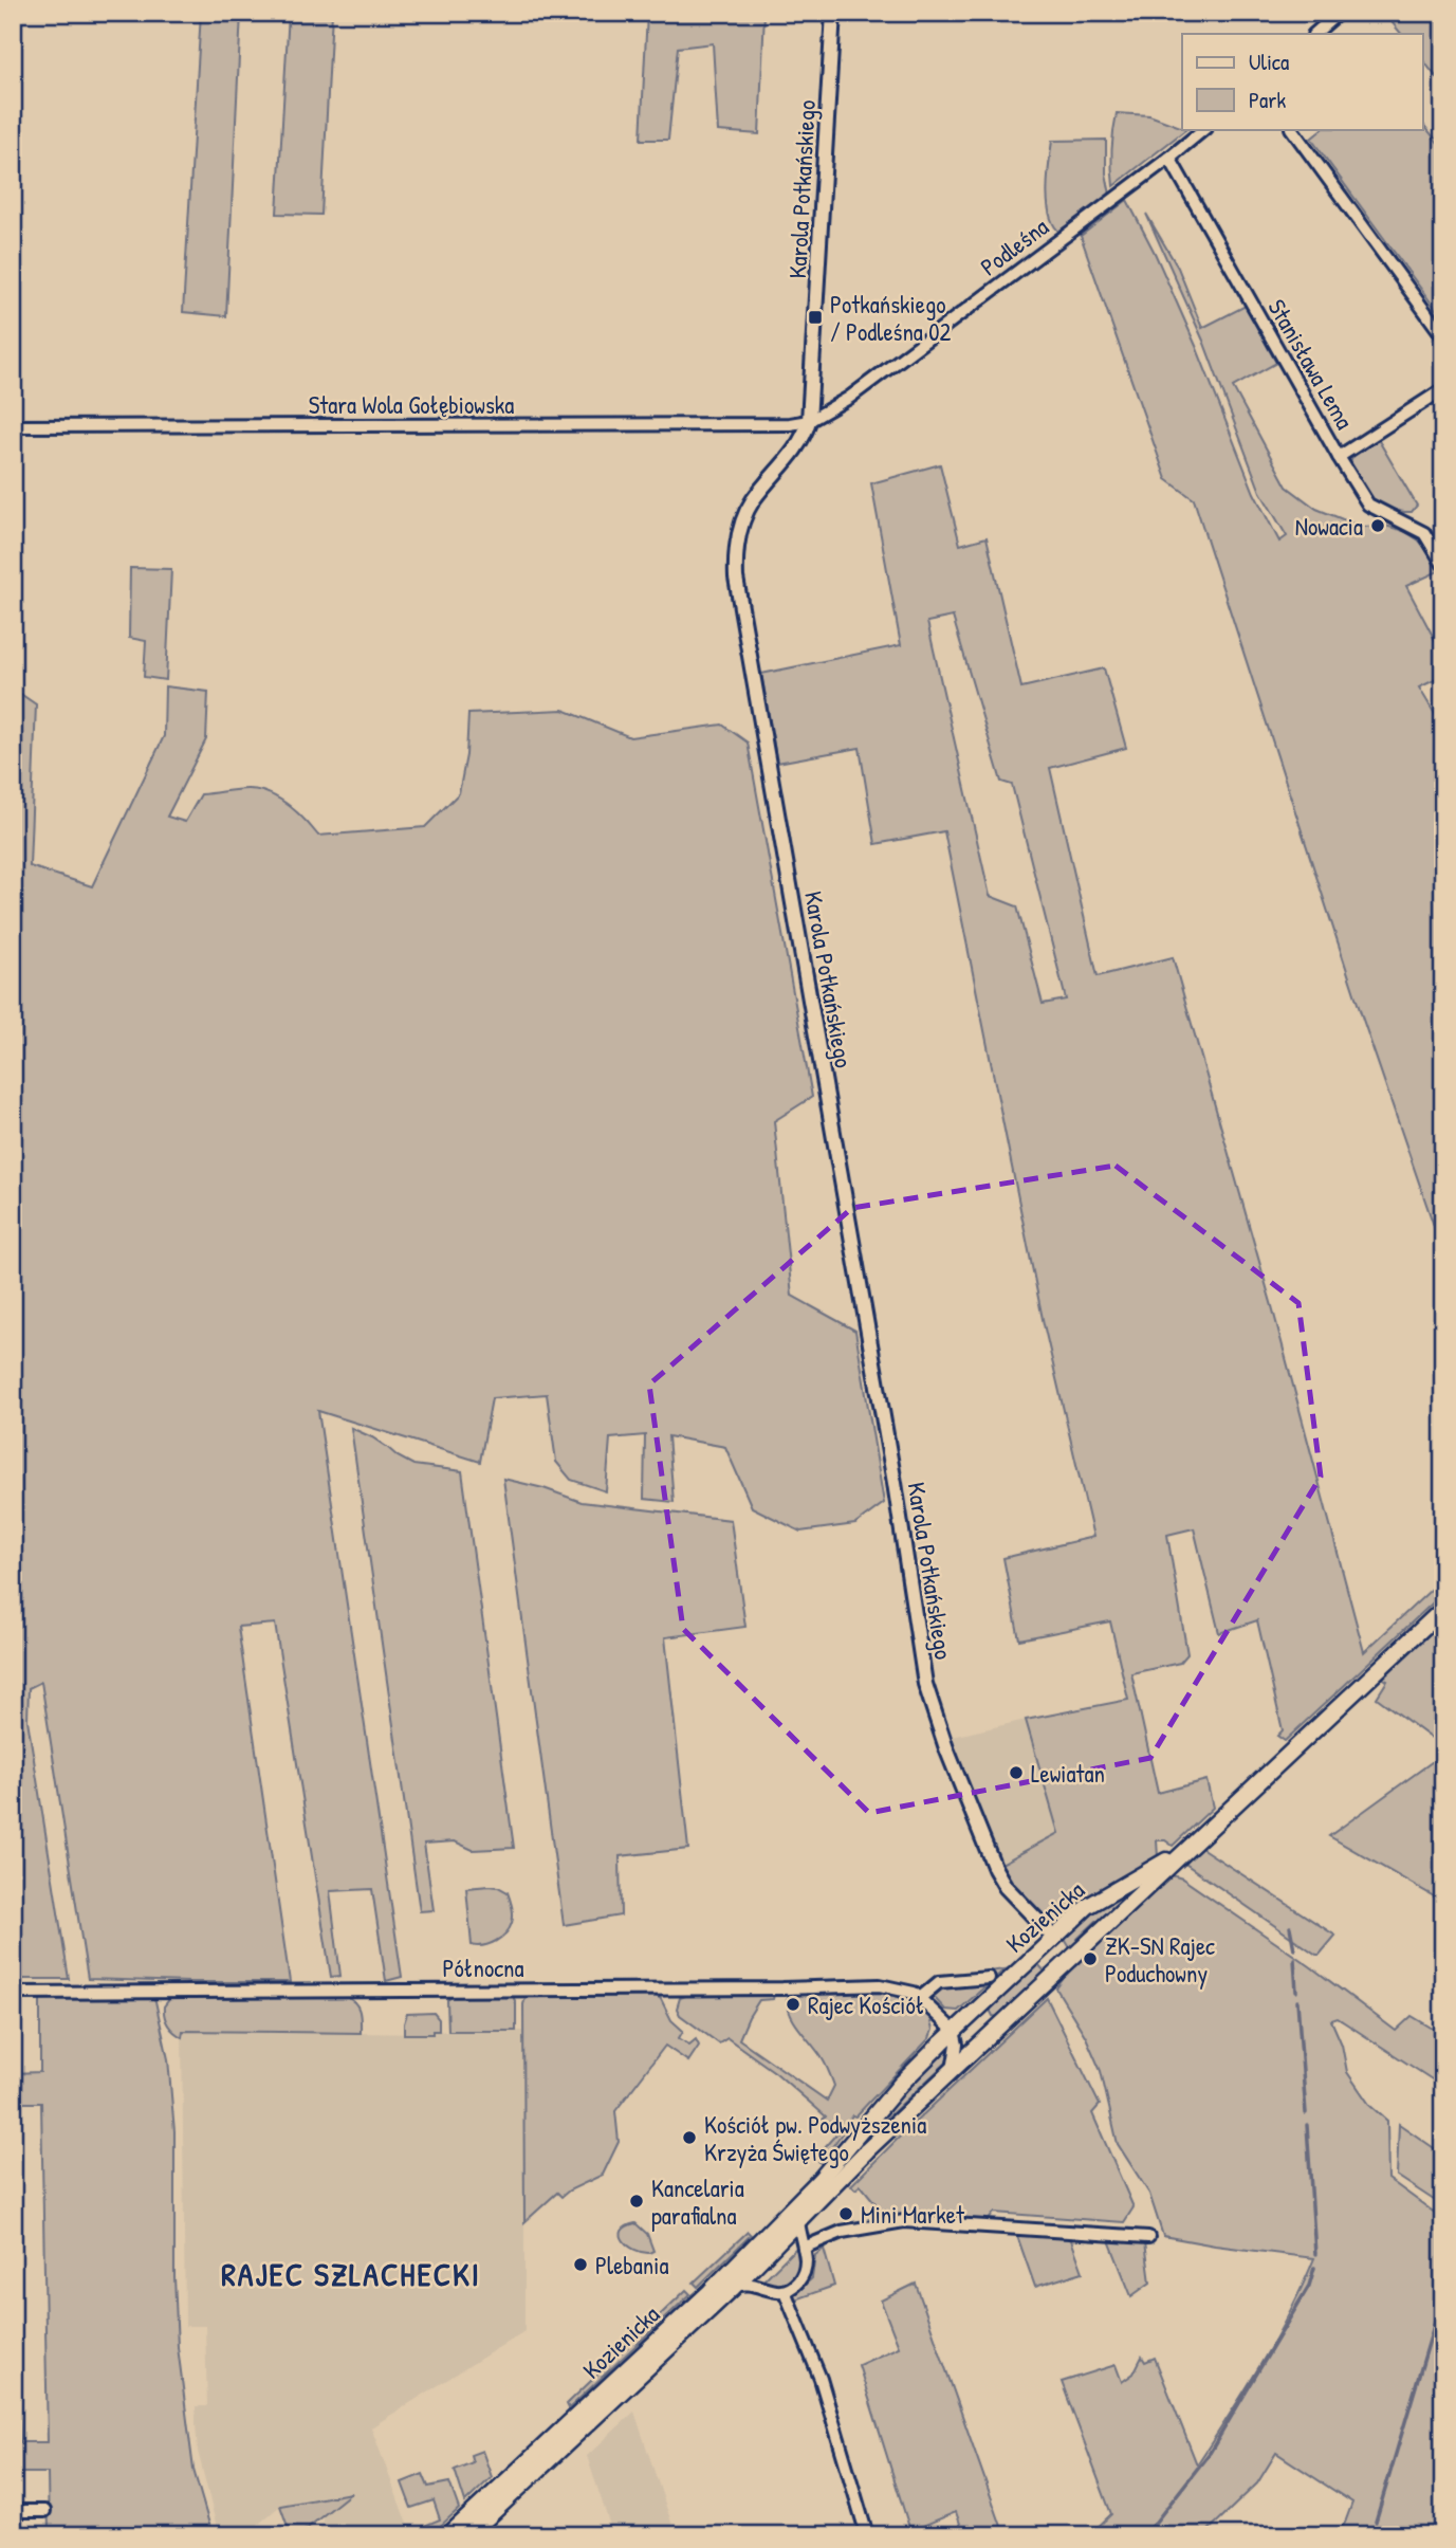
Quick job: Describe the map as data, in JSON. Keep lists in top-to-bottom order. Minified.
{"streets":{"main road":["Kozienicka"],"street":["Karola Potkańskiego","Podleśna","Stanisława Lema","Stara Wola Gołębiowska","Północna"]},"crossings":[["Karola Potkańskiego","Podleśna"],["Karola Potkańskiego","Stara Wola Gołębiowska"],["Karola Potkańskiego","Kozienicka"],["Podleśna","Stanisława Lema"],["Podleśna","Stara Wola Gołębiowska"],["Kozienicka","Północna"]],"districts":["RAJEC SZLACHECKI"],"places":{"transit":["Potkańskiego / Podleśna 02"],"other":["Nowacia","Lewiatan","ZK-SN Rajec Poduchowny","Rajec Kościół","Kościół pw. Podwyższenia Krzyża Świętego","Kancelaria parafialna","Mini Market","Plebania"]},"legend":["Ulica","Park"]}
